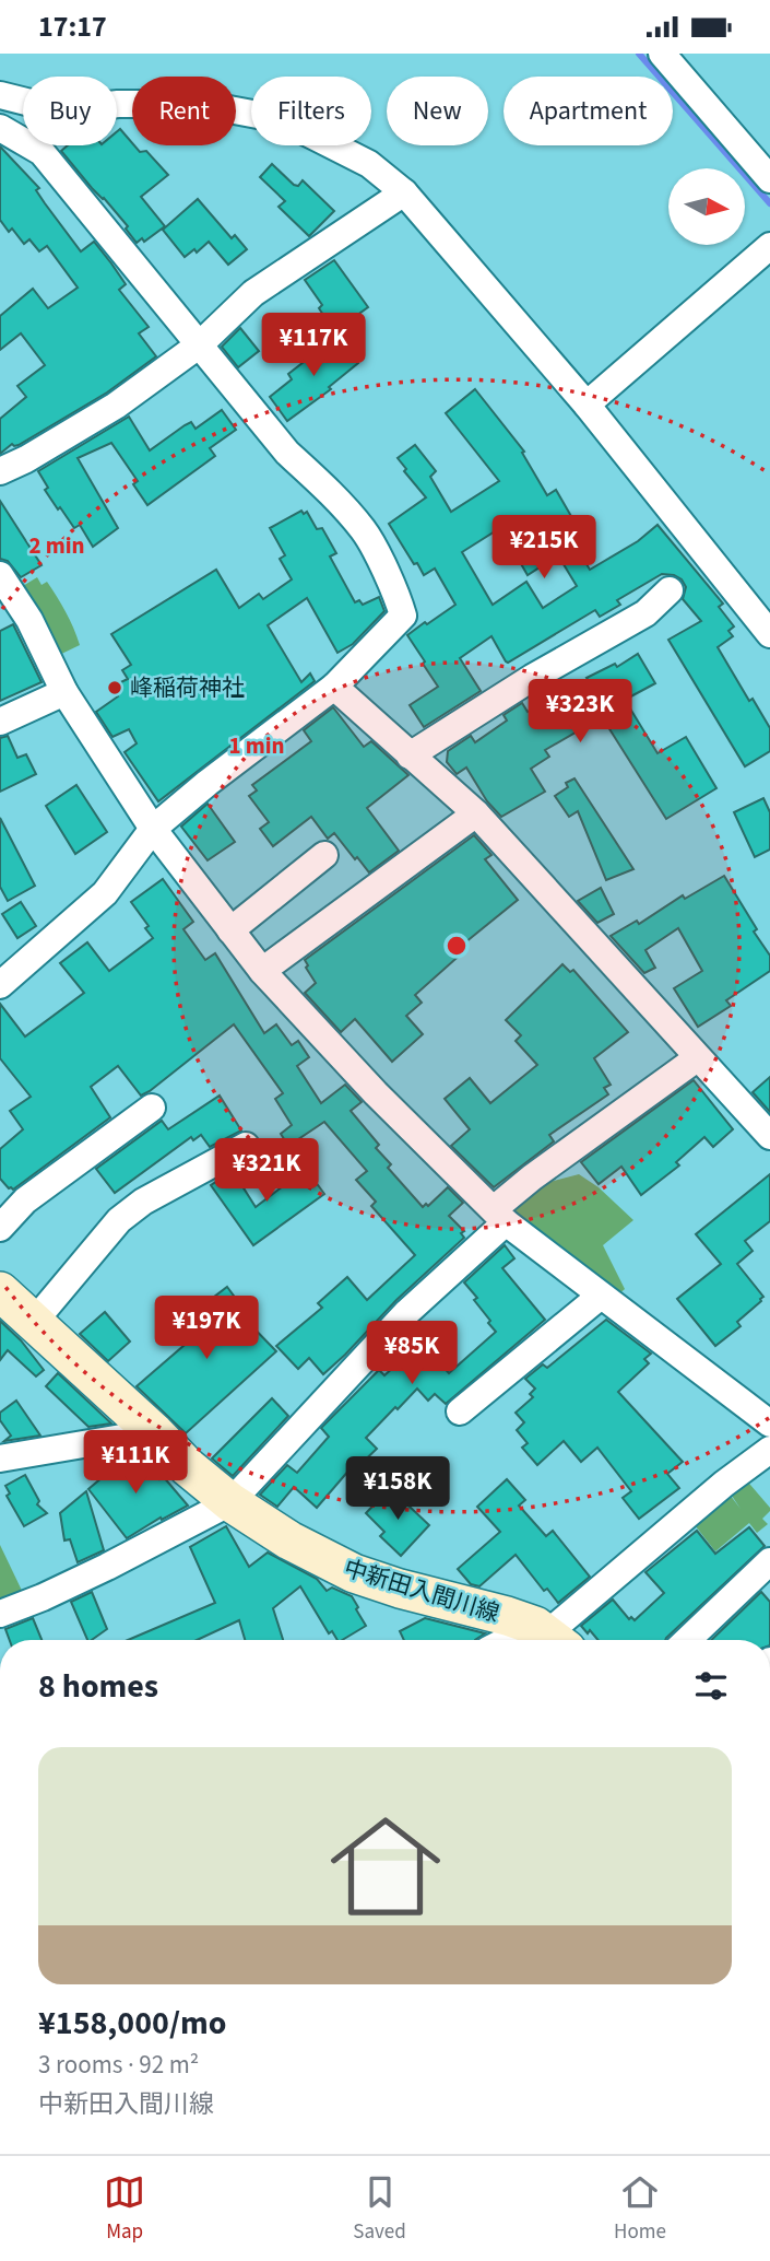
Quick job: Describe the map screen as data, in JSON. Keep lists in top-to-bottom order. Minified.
{"streets":{"main road":["中新田入間川線"]},"places":["峰稲荷神社"],"north":"right","page":{"status":"17:17","chip":["Buy","Rent","Filters","New","Apartment"],"price":["¥117K","¥215K","¥323K","¥321K","¥197K","¥85K","¥111K","¥158K"],"heading":"8 homes","list":[{"name":"¥158,000/mo","note":"3 rooms · 92 m² · 中新田入間川線"}],"tabs":["Map","Saved","Home"]},"rings":["2 min","1 min"]}
